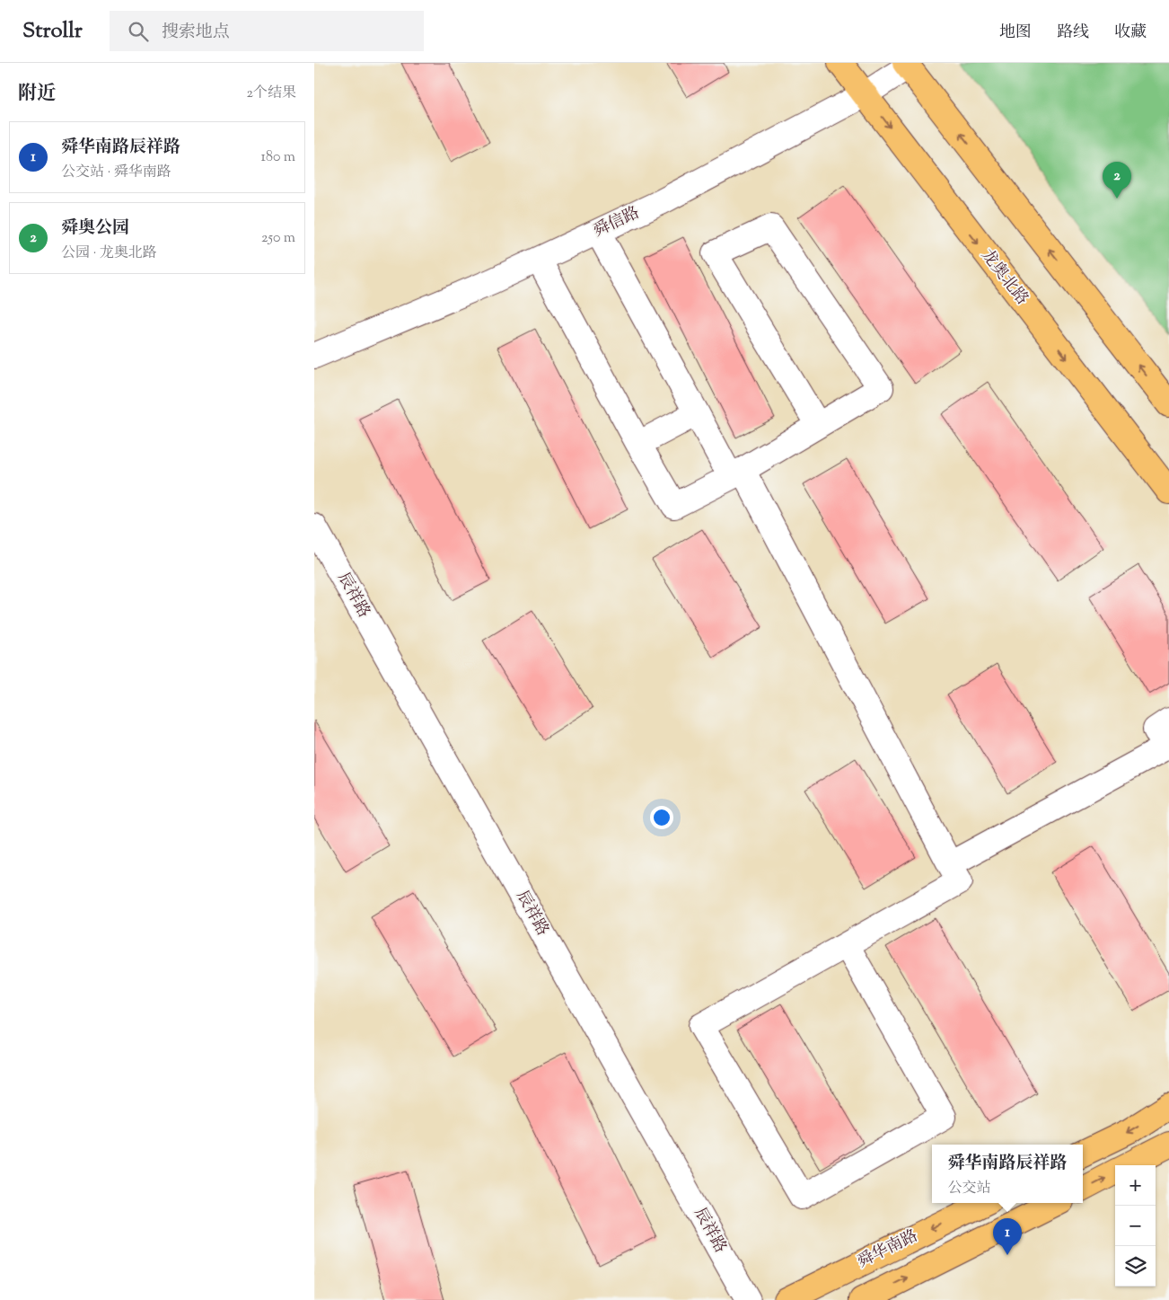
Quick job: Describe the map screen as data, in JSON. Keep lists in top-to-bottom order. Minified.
{"streets":{"main road":["龙奥北路","舜华南路"],"street":["舜信路","辰祥路"]},"crossings":[["舜信路","龙奥北路"]],"page":{"header":"Strollr","search":"搜索地点","nav":["地图","路线","收藏"],"heading":["附近","2个结果"],"list":[{"mark":"1","name":"舜华南路辰祥路","note":"公交站 · 舜华南路","value":"180 m"},{"mark":"2","name":"舜奥公园","note":"公园 · 龙奥北路","value":"250 m"}],"pins":["2","1"],"popup":["舜华南路辰祥路","公交站"],"map_buttons":["+","−"]}}
